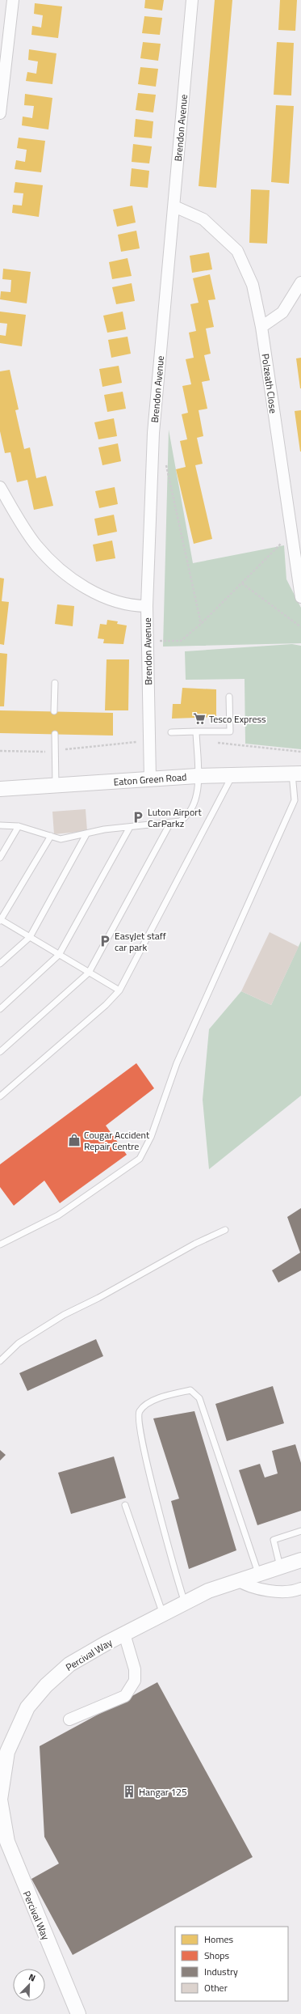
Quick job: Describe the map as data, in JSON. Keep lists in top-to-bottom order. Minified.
{"streets":{"street":["Brendon Avenue","Polzeath Close","Eaton Green Road","Percival Way"]},"crossings":[["Brendon Avenue","Polzeath Close"],["Brendon Avenue","Eaton Green Road"]],"places":{"supermarket":["Tesco Express"],"parking":["Luton Airport CarParkz","EasyJet staff car park"],"shop":["Cougar Accident Repair Centre"],"building":["Hangar 125"]},"legend":["Homes","Shops","Industry","Other"],"north":"top right"}
